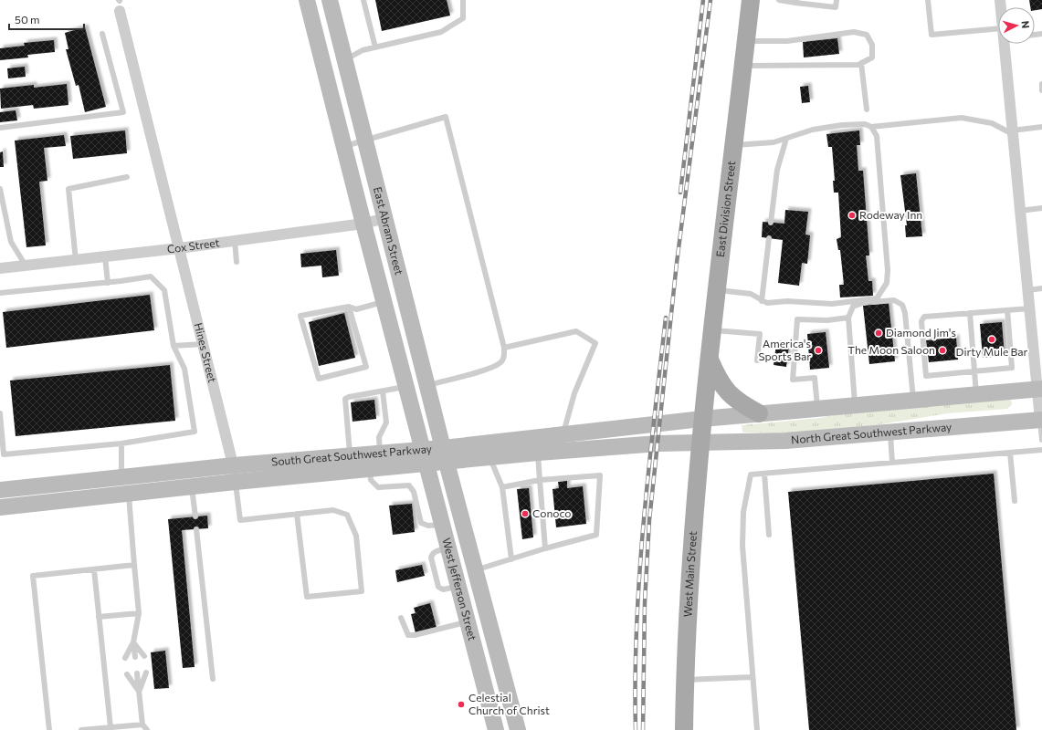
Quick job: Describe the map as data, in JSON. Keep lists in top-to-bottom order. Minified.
{"streets":{"main road":["East Division Street","East Abram Street","North Great Southwest Parkway","South Great Southwest Parkway","West Main Street","West Jefferson Street"],"street":["Cox Street","Hines Street"]},"crossings":[["East Division Street","South Great Southwest Parkway"],["East Division Street","West Main Street"],["East Abram Street","Cox Street"],["East Abram Street","South Great Southwest Parkway"],["East Abram Street","West Jefferson Street"],["Cox Street","Hines Street"],["Hines Street","South Great Southwest Parkway"],["North Great Southwest Parkway","South Great Southwest Parkway"],["North Great Southwest Parkway","West Main Street"],["South Great Southwest Parkway","West Main Street"],["South Great Southwest Parkway","West Jefferson Street"]],"places":["Rodeway Inn","Diamond Jim's","Dirty Mule Bar","America's Sports Bar","The Moon Saloon","Conoco","Celestial Church of Christ"],"scale_bar":"50 m","north":"right"}
